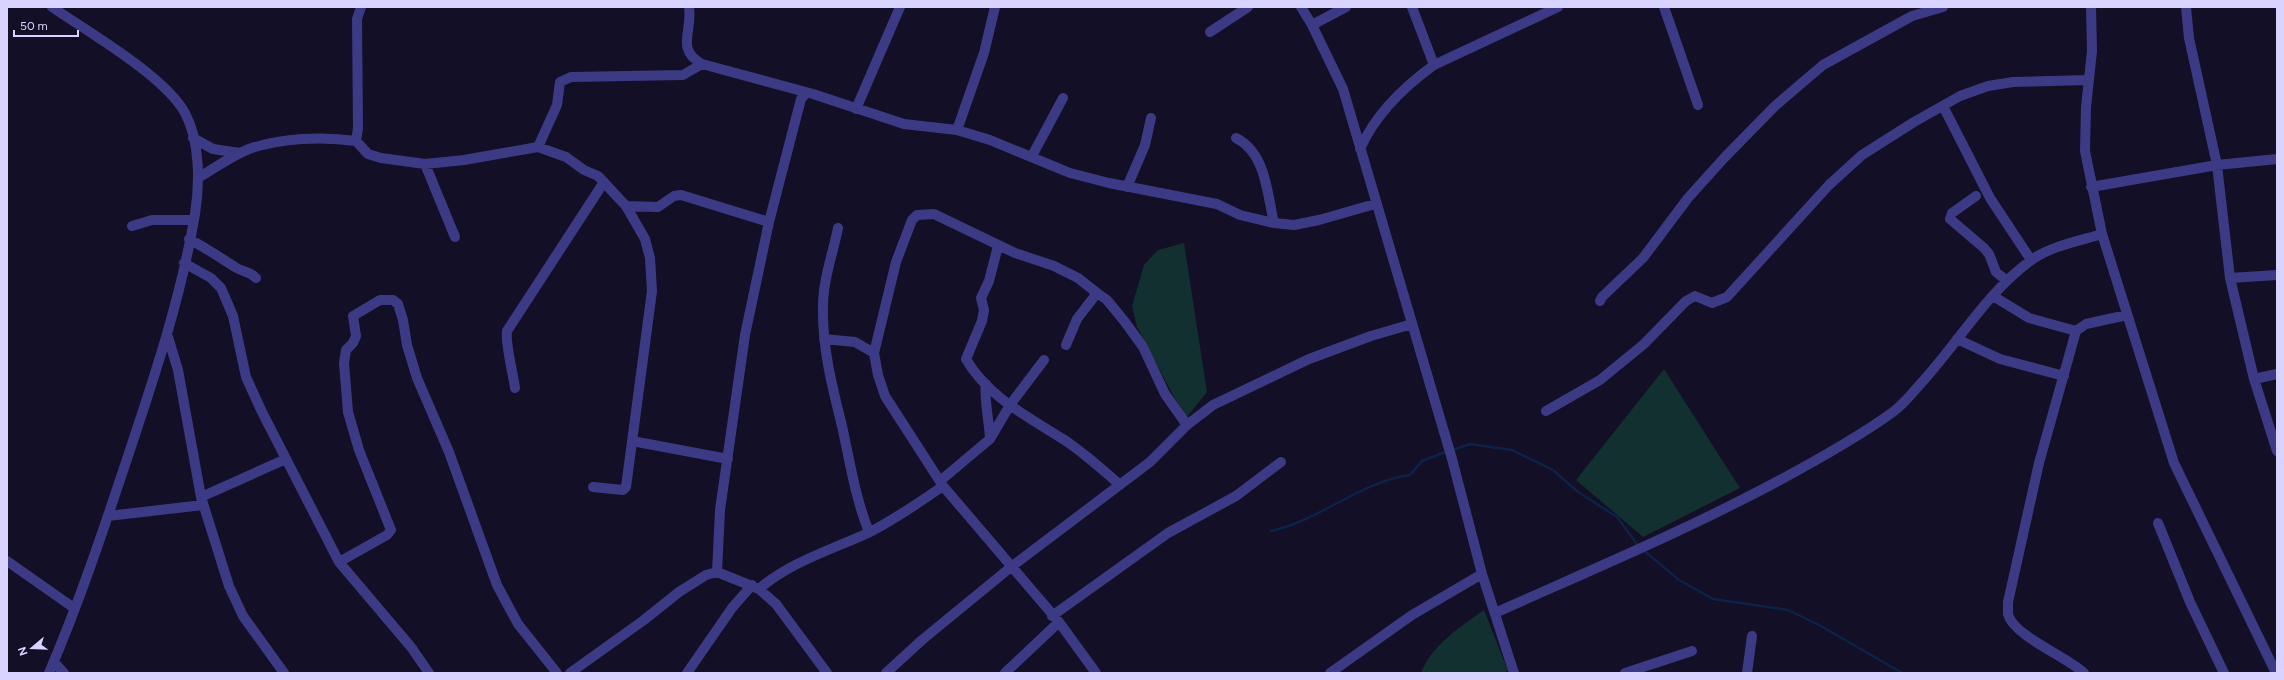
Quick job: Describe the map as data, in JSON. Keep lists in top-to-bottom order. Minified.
{"scale_bar":"50 m","north":"left"}
